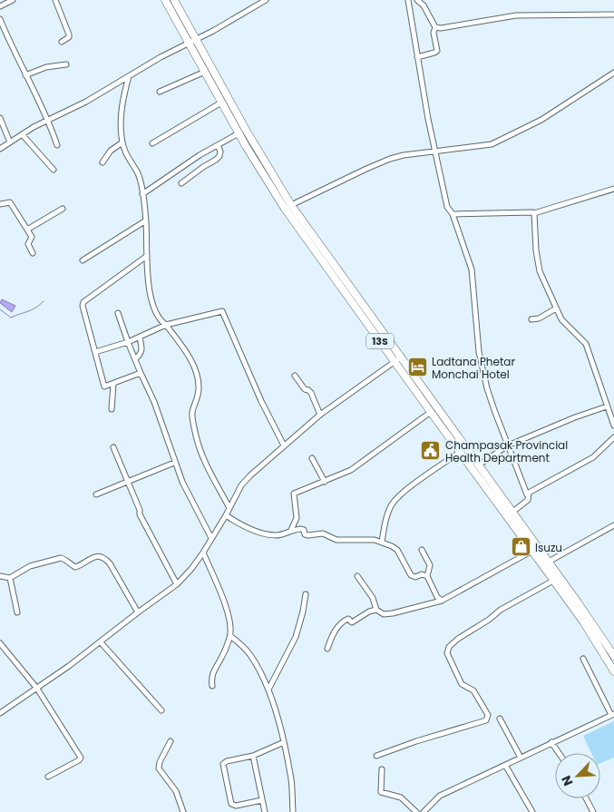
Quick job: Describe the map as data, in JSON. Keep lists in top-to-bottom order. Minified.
{"streets":{"highway":["13S"]},"places":{"hotel":["Ladtana Phetar Monchai Hotel"],"public building":["Champasak Provincial Health Department"],"shop":["Isuzu"]},"north":"bottom left"}
